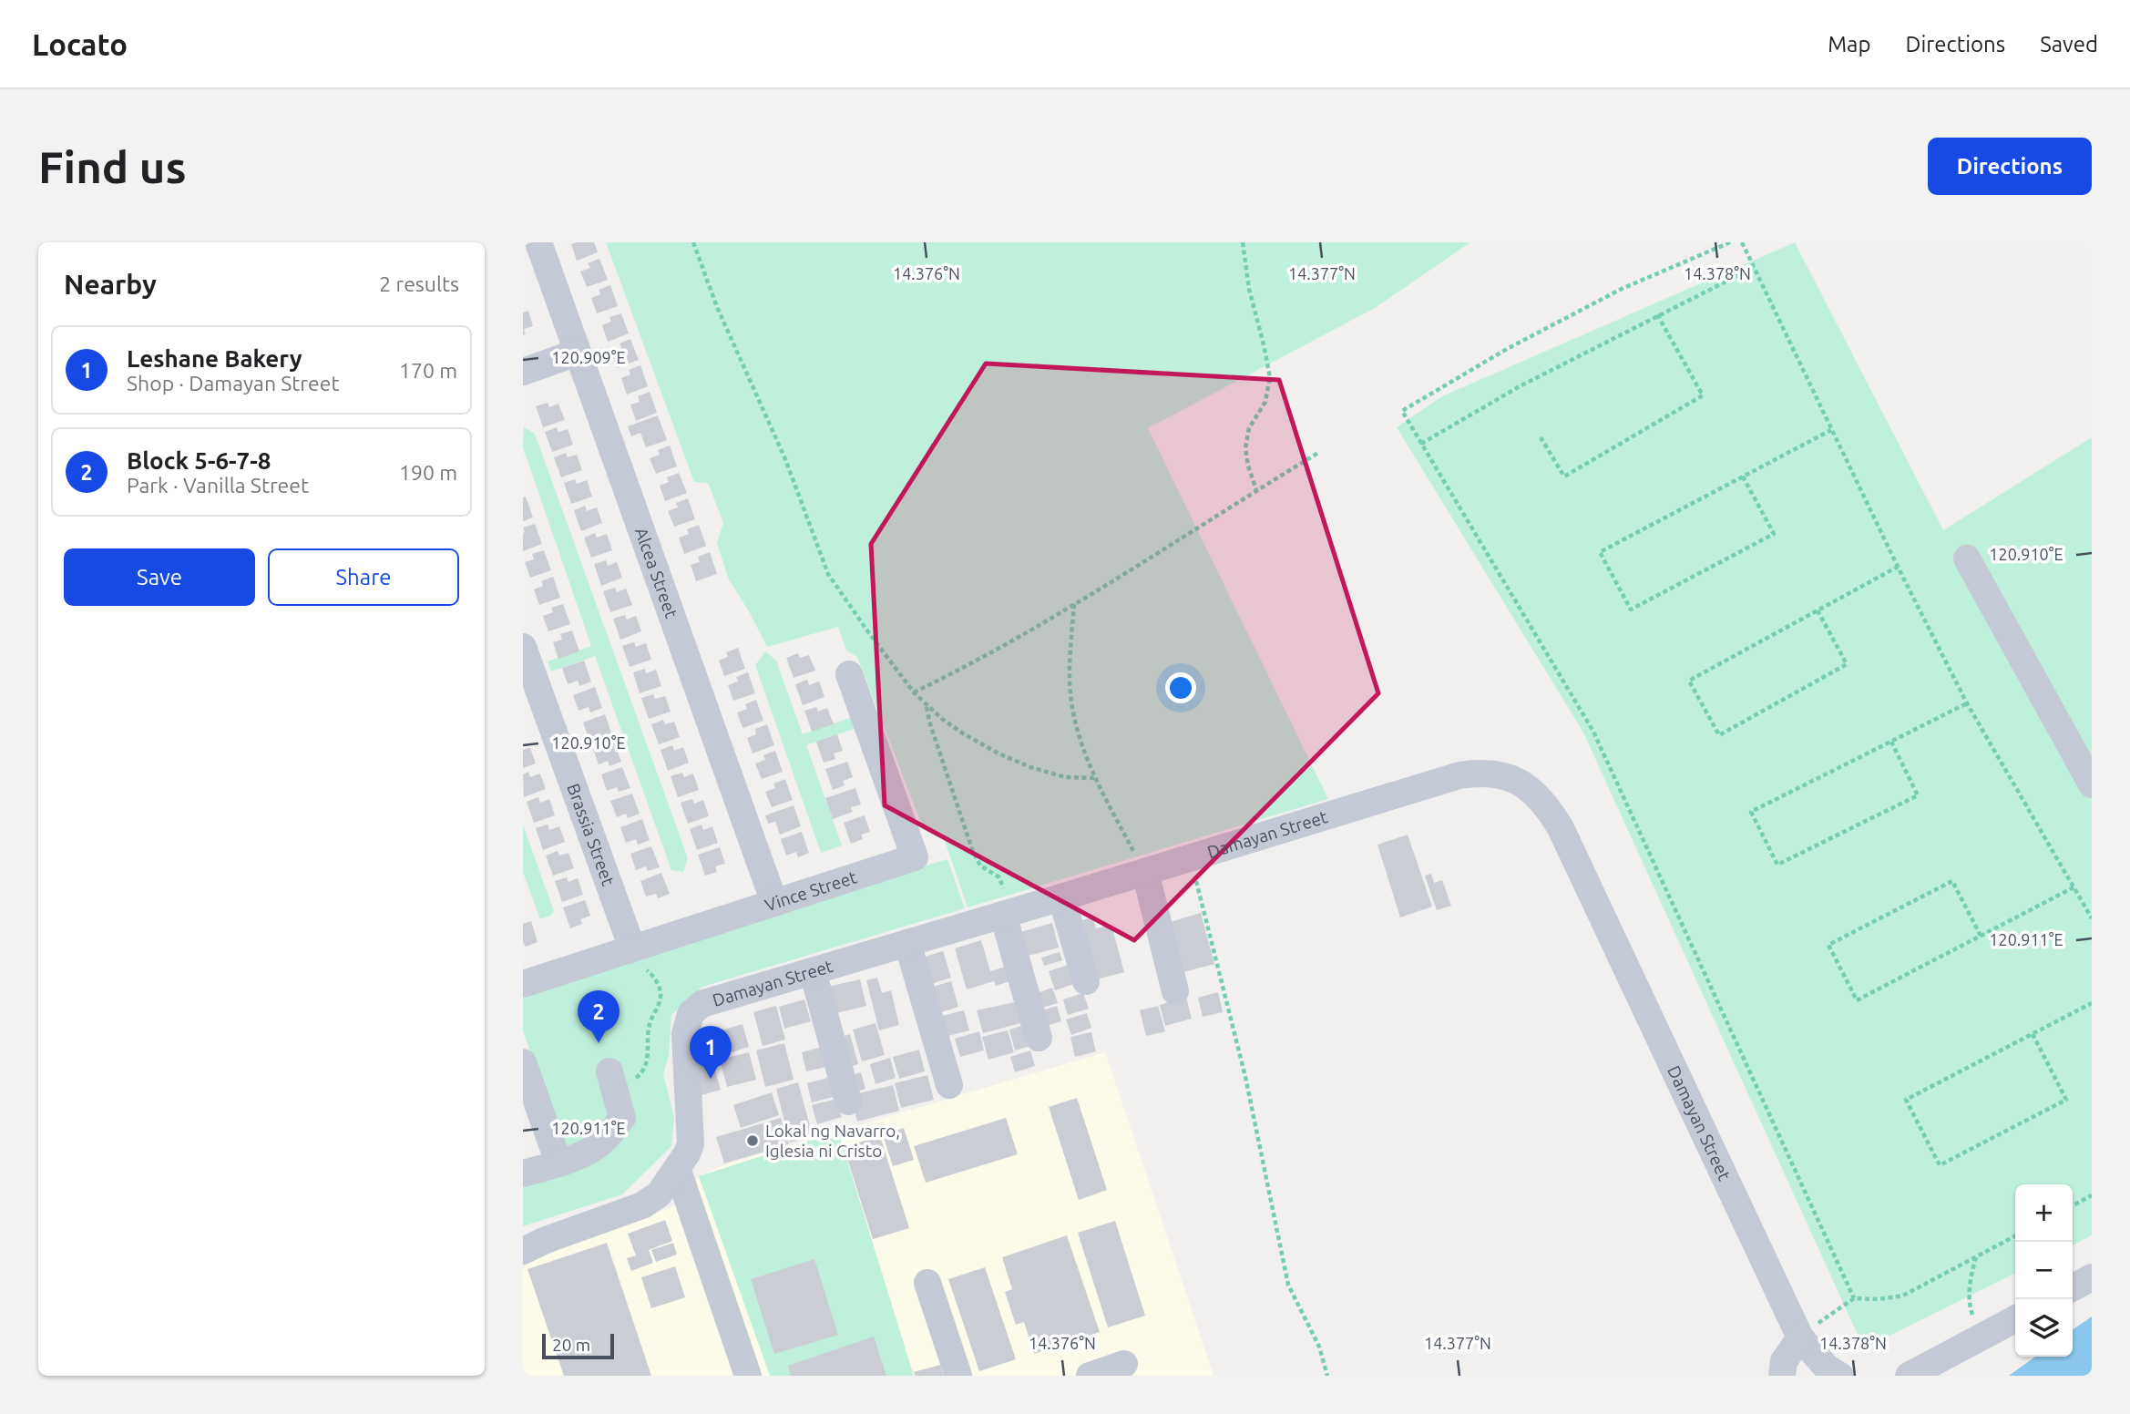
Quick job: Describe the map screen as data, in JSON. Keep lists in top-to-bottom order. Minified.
{"streets":{"street":["Alcea Street","Brassia Street","Damayan Street","Vince Street"]},"crossings":[["Alcea Street","Vince Street"],["Brassia Street","Vince Street"]],"places":["Lokal ng Navarro, Iglesia ni Cristo"],"scale_bar":"20 m","page":{"header":"Locato","nav":["Map","Directions","Saved"],"buttons":["Directions",["Save","Share"]],"title":"Find us","heading":["Nearby","2 results"],"list":[{"mark":"1","name":"Leshane Bakery","note":"Shop · Damayan Street","value":"170 m"},{"mark":"2","name":"Block 5-6-7-8","note":"Park · Vanilla Street","value":"190 m"}],"pins":["2","1"],"map_buttons":["+","−"],"scale":"20 m"},"coordinates":["14.376°N","14.377°N","14.378°N","120.909°E","120.910°E","120.911°E"]}
